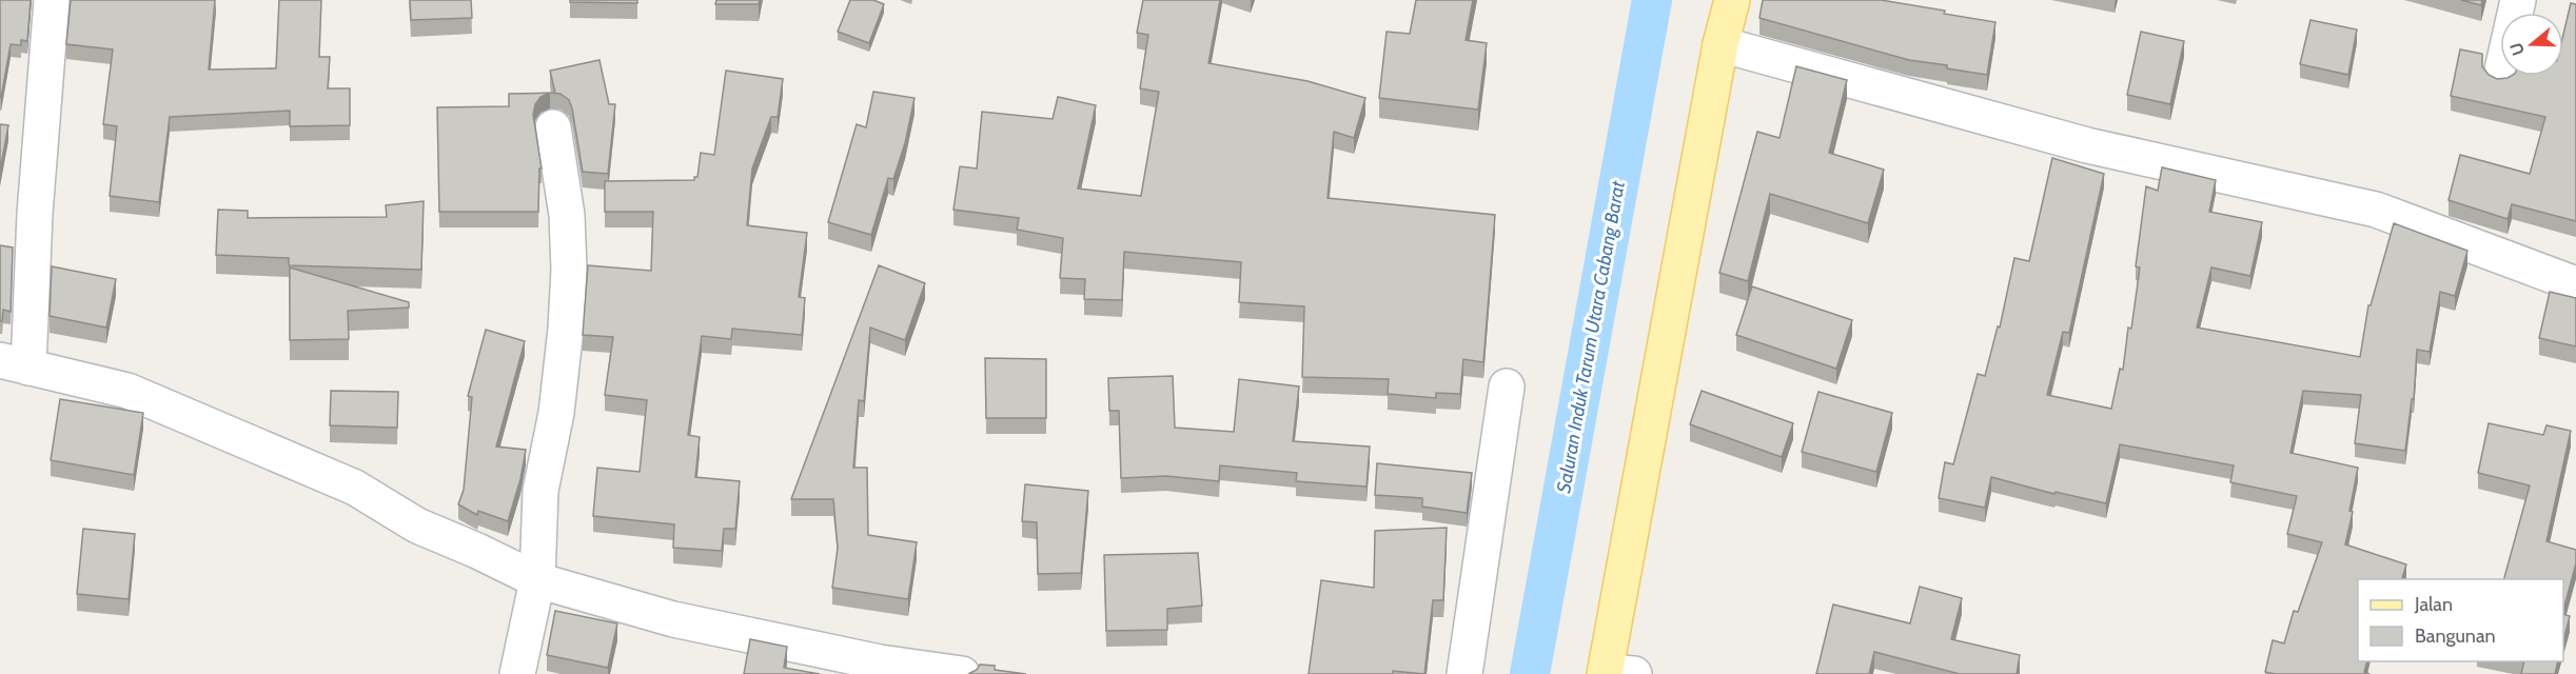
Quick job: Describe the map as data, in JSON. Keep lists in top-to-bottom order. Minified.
{"water":["Saluran Induk Tarum Utara Cabang Barat"],"legend":["Jalan","Bangunan"],"north":"left"}
